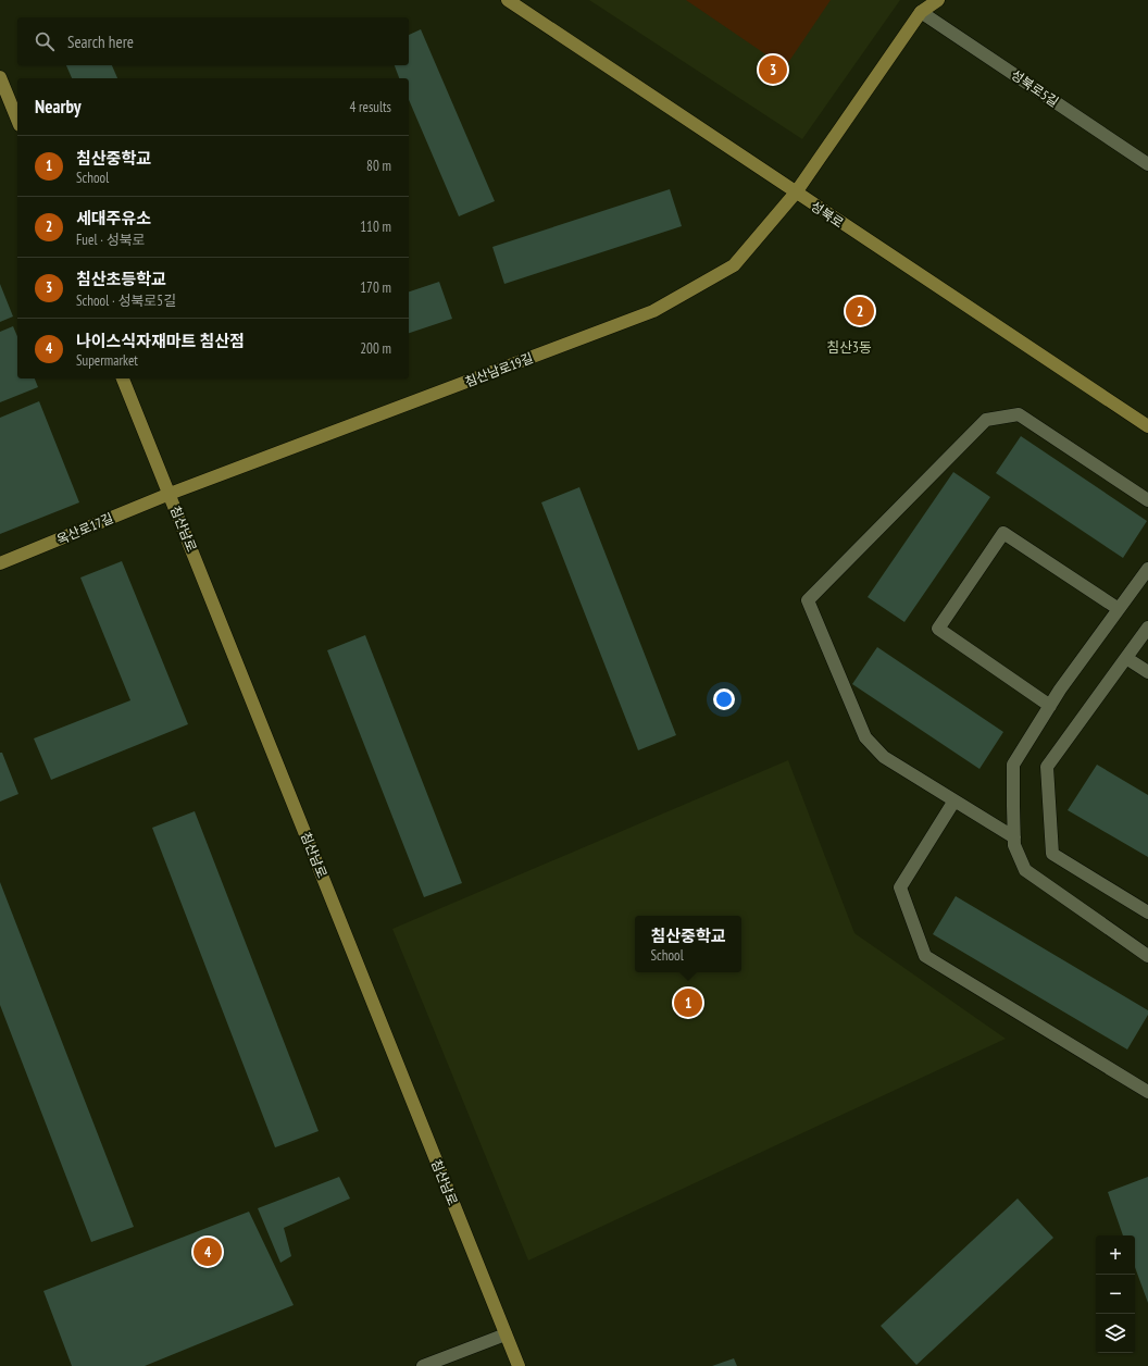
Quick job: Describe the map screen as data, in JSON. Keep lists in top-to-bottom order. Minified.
{"streets":{"main road":["성북로","침산남로19길","옥산로17길","침산남로"],"street":["성북로5길"]},"crossings":[["성북로","침산남로19길"],["침산남로19길","옥산로17길"],["침산남로19길","침산남로"],["옥산로17길","침산남로"]],"districts":["침산3동"],"page":{"search":"Search here","pins":["3","2","1","4"],"heading":["Nearby","4 results"],"list":[{"mark":"1","name":"침산중학교","note":"School","value":"80 m"},{"mark":"2","name":"세대주유소","note":"Fuel · 성북로","value":"110 m"},{"mark":"3","name":"침산초등학교","note":"School · 성북로5길","value":"170 m"},{"mark":"4","name":"나이스식자재마트 침산점","note":"Supermarket","value":"200 m"}],"popup":["침산중학교","School"],"map_buttons":["+","−"]}}
